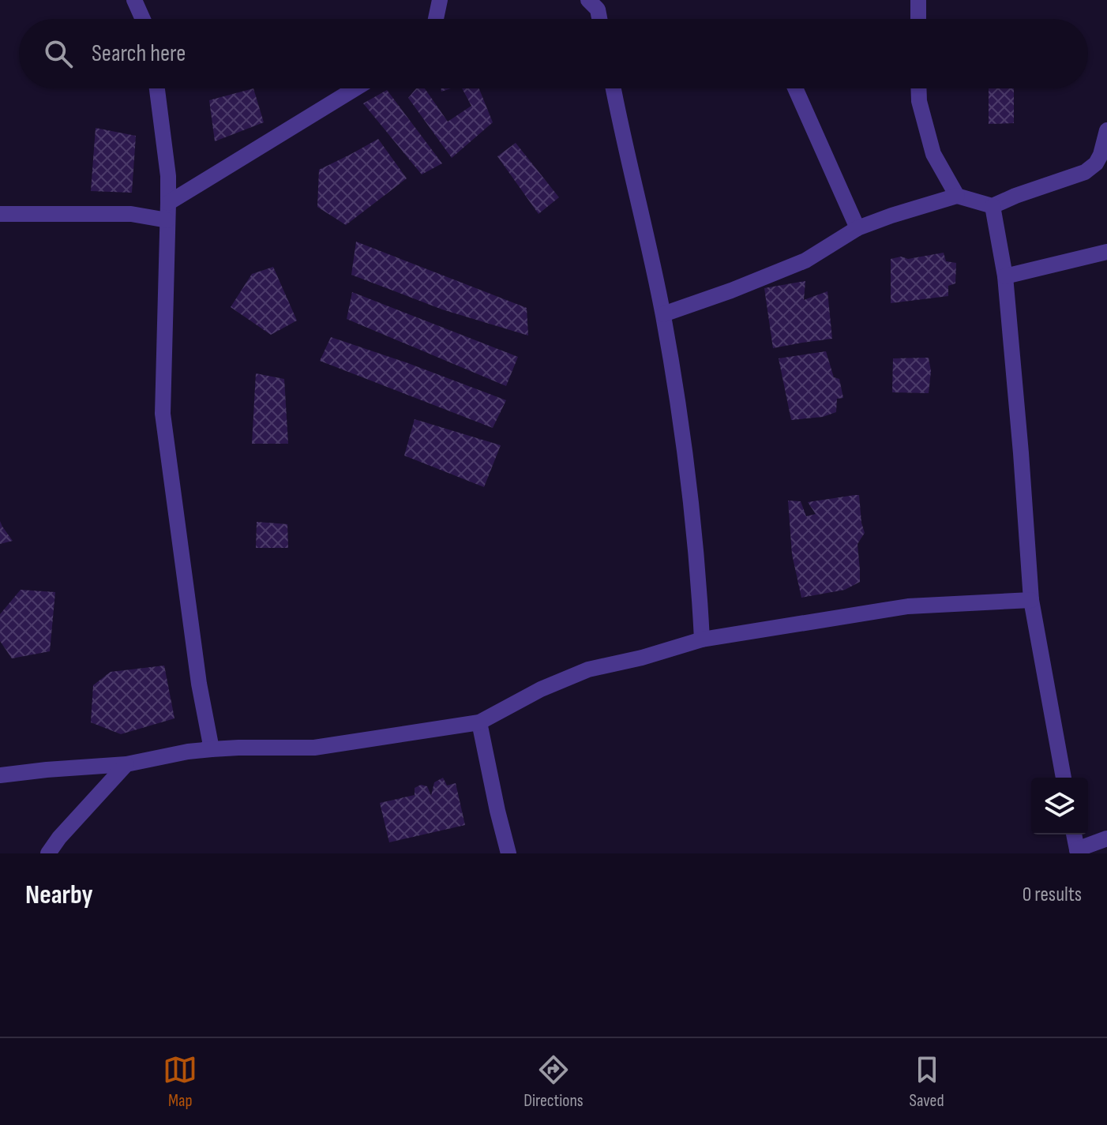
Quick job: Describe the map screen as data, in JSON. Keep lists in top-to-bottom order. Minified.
{"page":{"search":"Search here","heading":["Nearby","0 results"],"nav":["Map","Directions","Saved"]}}
